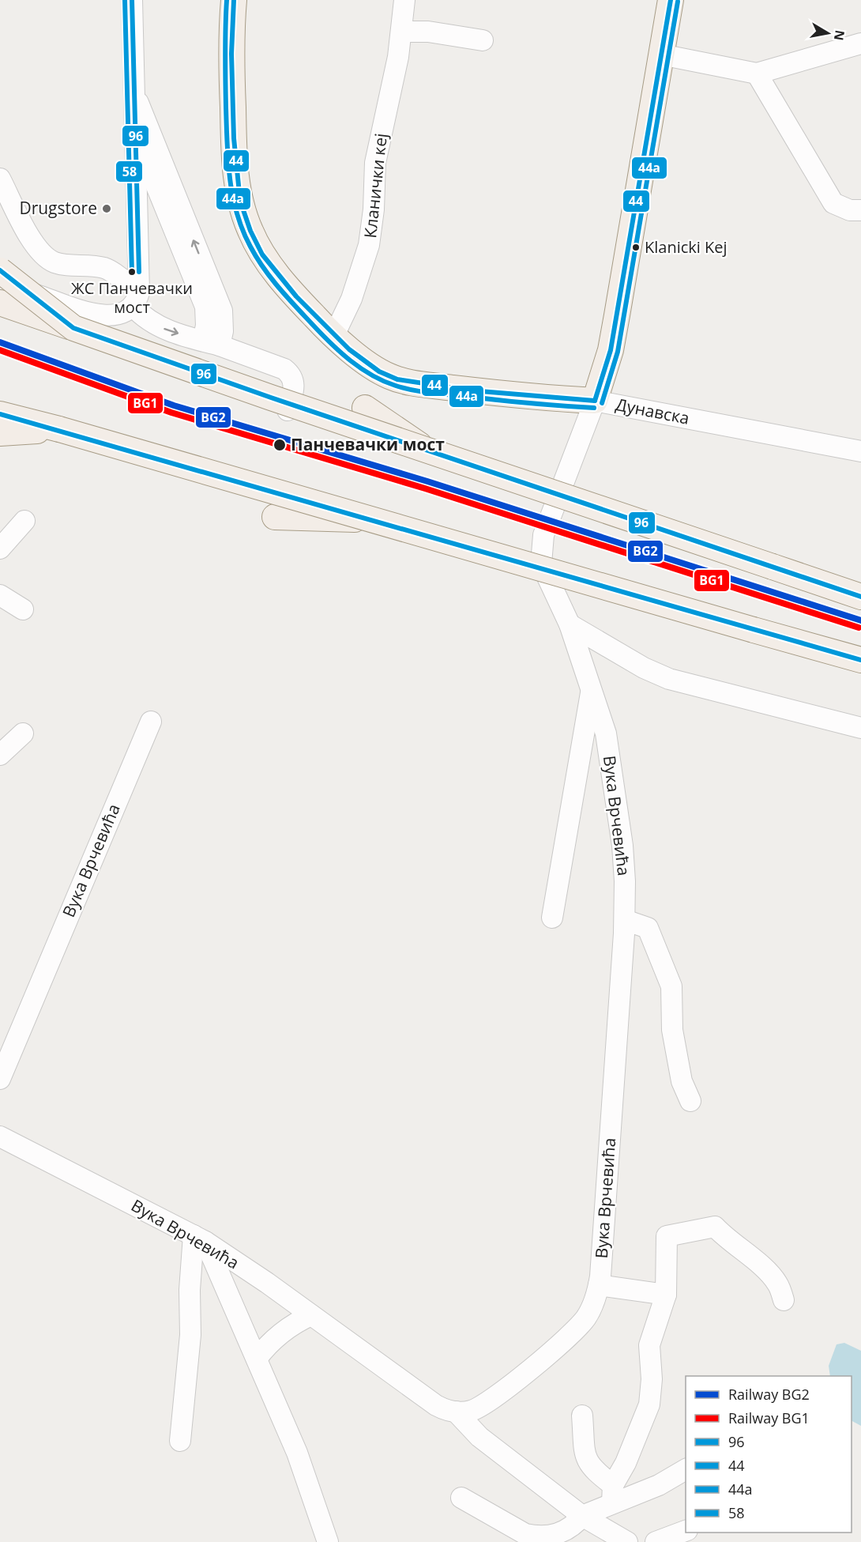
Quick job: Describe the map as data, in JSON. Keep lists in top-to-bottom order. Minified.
{"streets":{"main road":["Дунавска"],"street":["Кланички кеј","Вука Врчевића"]},"crossings":[["Дунавска","Вука Врчевића"]],"places":["Drugstore","Klanicki Kej","ЖС Панчевачки мост","Панчевачки мост"],"lines":["transit line 96","transit line 44","transit line 44a","transit line 58","rail line BG2","rail line BG1"],"legend":["Railway BG2","Railway BG1","96","44","44a","58"],"north":"right"}
